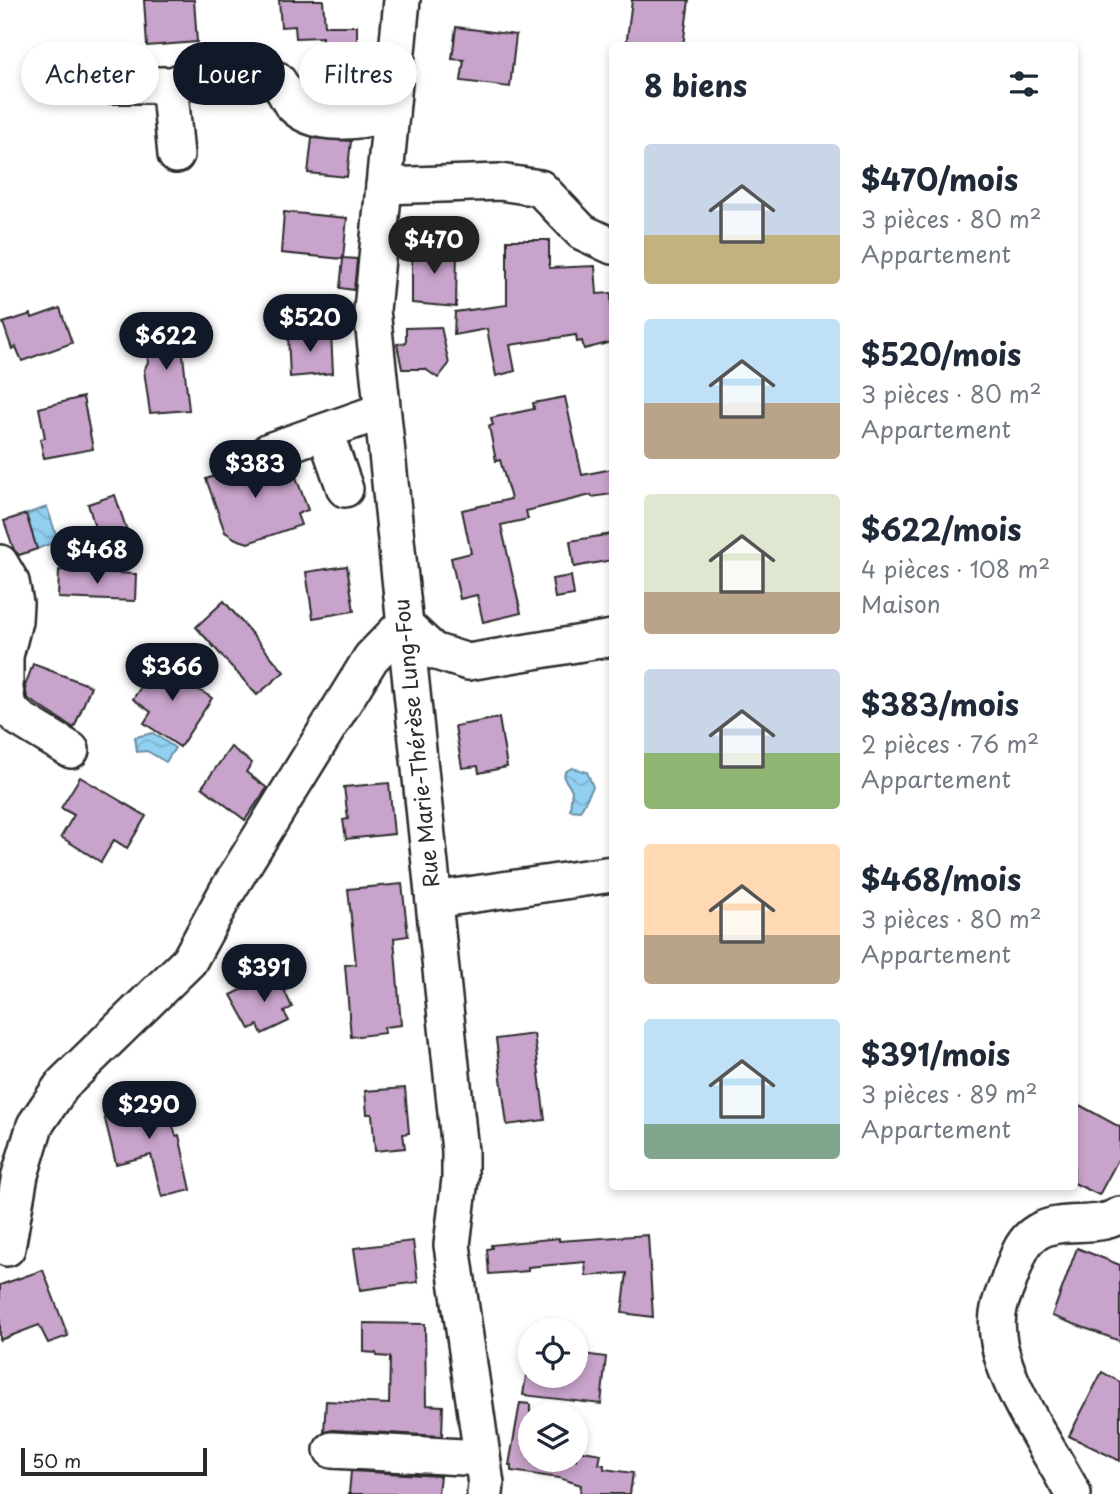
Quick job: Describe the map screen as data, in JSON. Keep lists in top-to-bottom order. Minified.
{"streets":{"street":["Rue Marie-Thérèse Lung-Fou"]},"scale_bar":"50 m","page":{"chip":["Acheter","Louer","Filtres"],"heading":"8 biens","list":[{"name":"$470/mois","note":"3 pièces · 80 m² · Appartement"},{"name":"$520/mois","note":"3 pièces · 80 m² · Appartement"},{"name":"$622/mois","note":"4 pièces · 108 m² · Maison"},{"name":"$383/mois","note":"2 pièces · 76 m² · Appartement"},{"name":"$468/mois","note":"3 pièces · 80 m² · Appartement"},{"name":"$391/mois","note":"3 pièces · 89 m² · Appartement"}],"price":["$470","$520","$622","$383","$468","$366","$391","$290"],"scale":"50 m"}}
